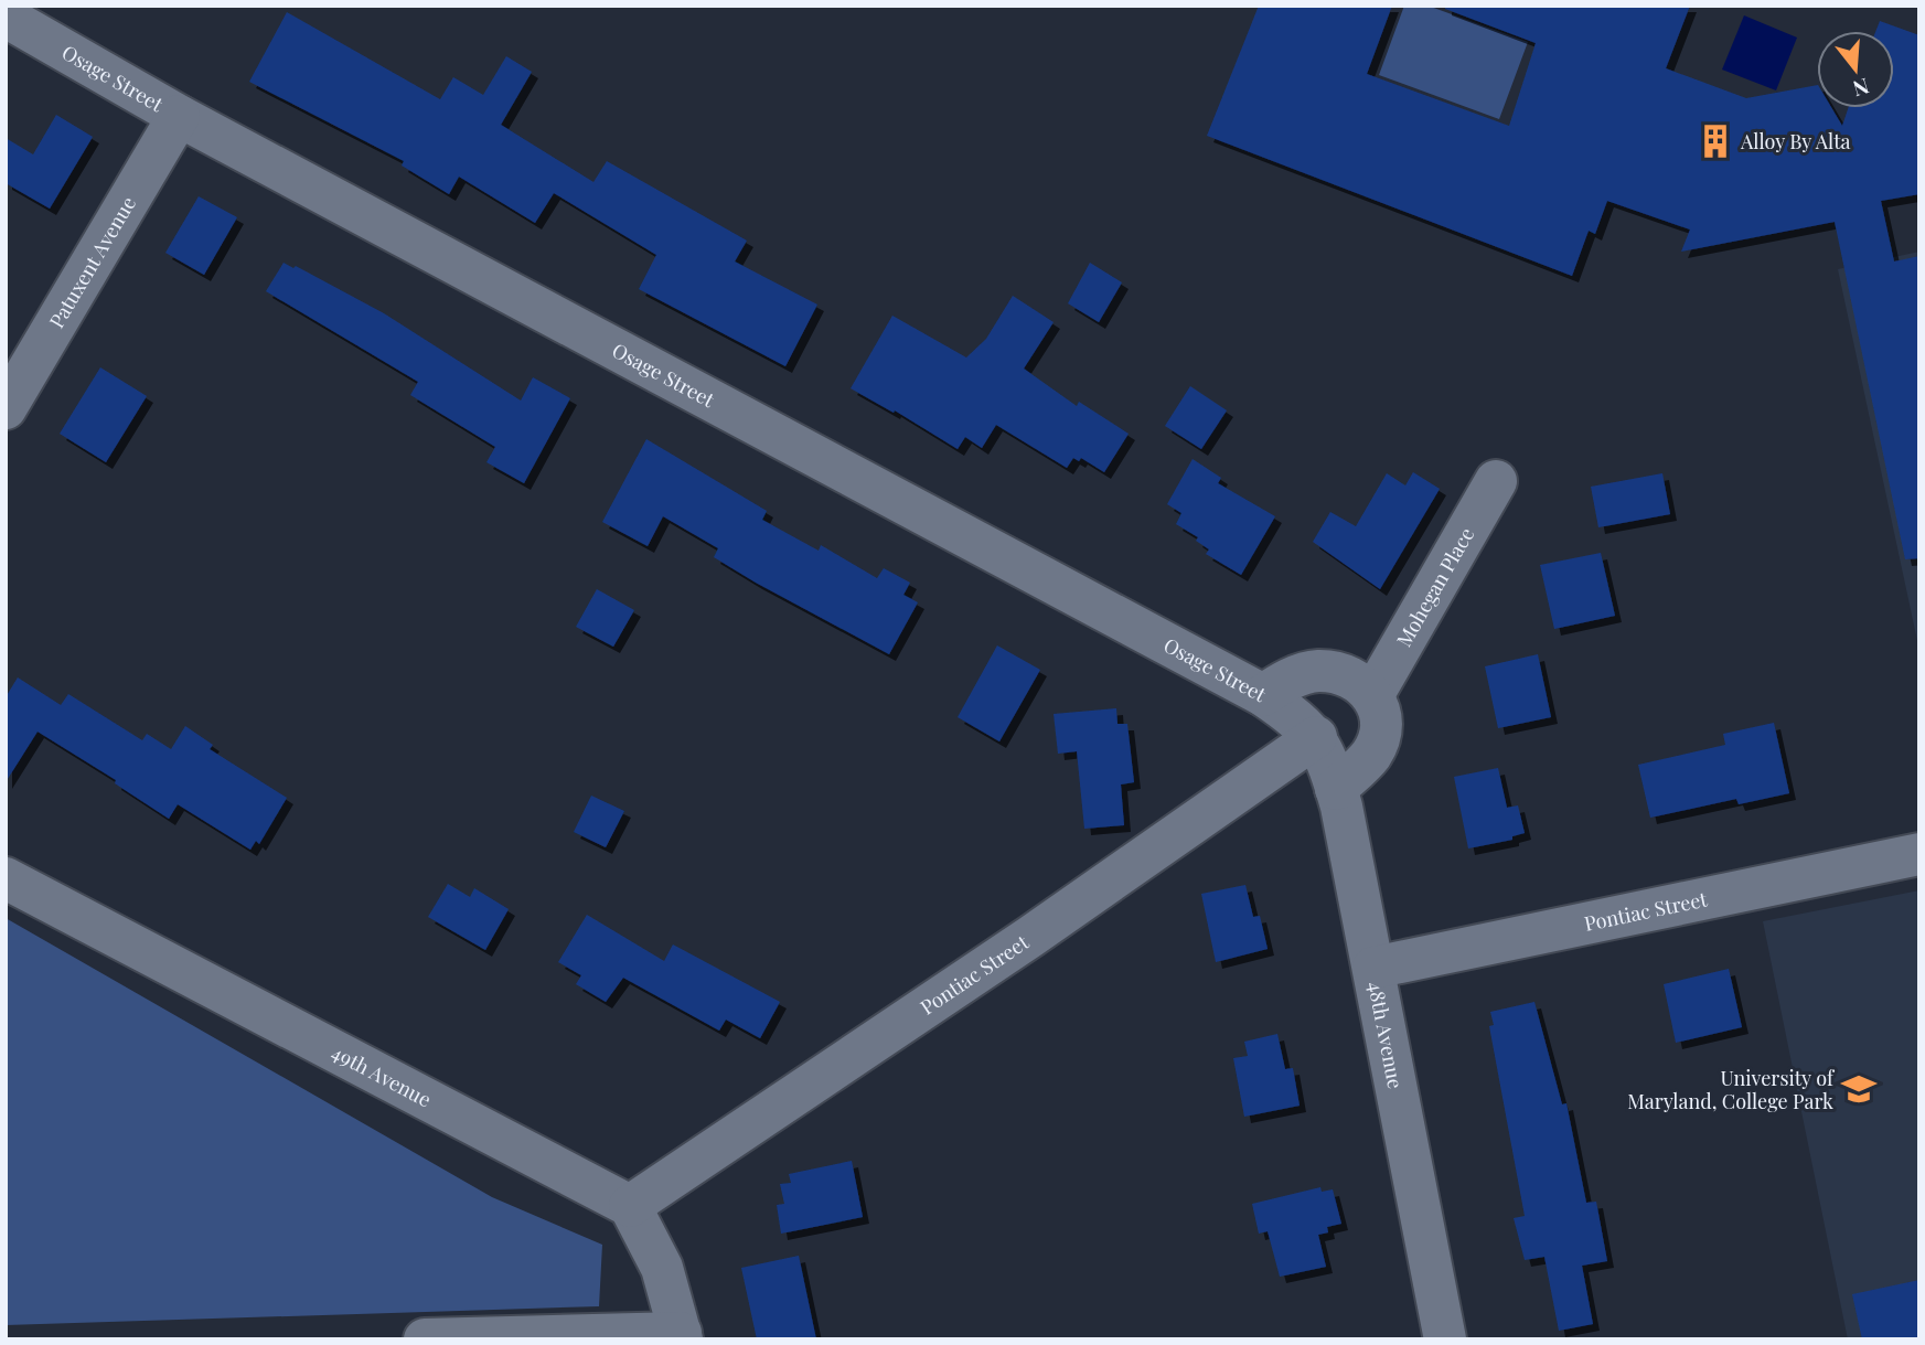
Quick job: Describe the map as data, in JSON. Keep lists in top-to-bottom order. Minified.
{"streets":{"street":["Osage Street","Patuxent Avenue","Mohegan Place","Pontiac Street","48th Avenue","49th Avenue"]},"crossings":[["Osage Street","Patuxent Avenue"],["Osage Street","Pontiac Street"],["Osage Street","48th Avenue"],["Pontiac Street","48th Avenue"],["Pontiac Street","49th Avenue"]],"places":{"building":["Alloy By Alta"],"school or university":["University of Maryland, College Park"]},"north":"bottom"}
